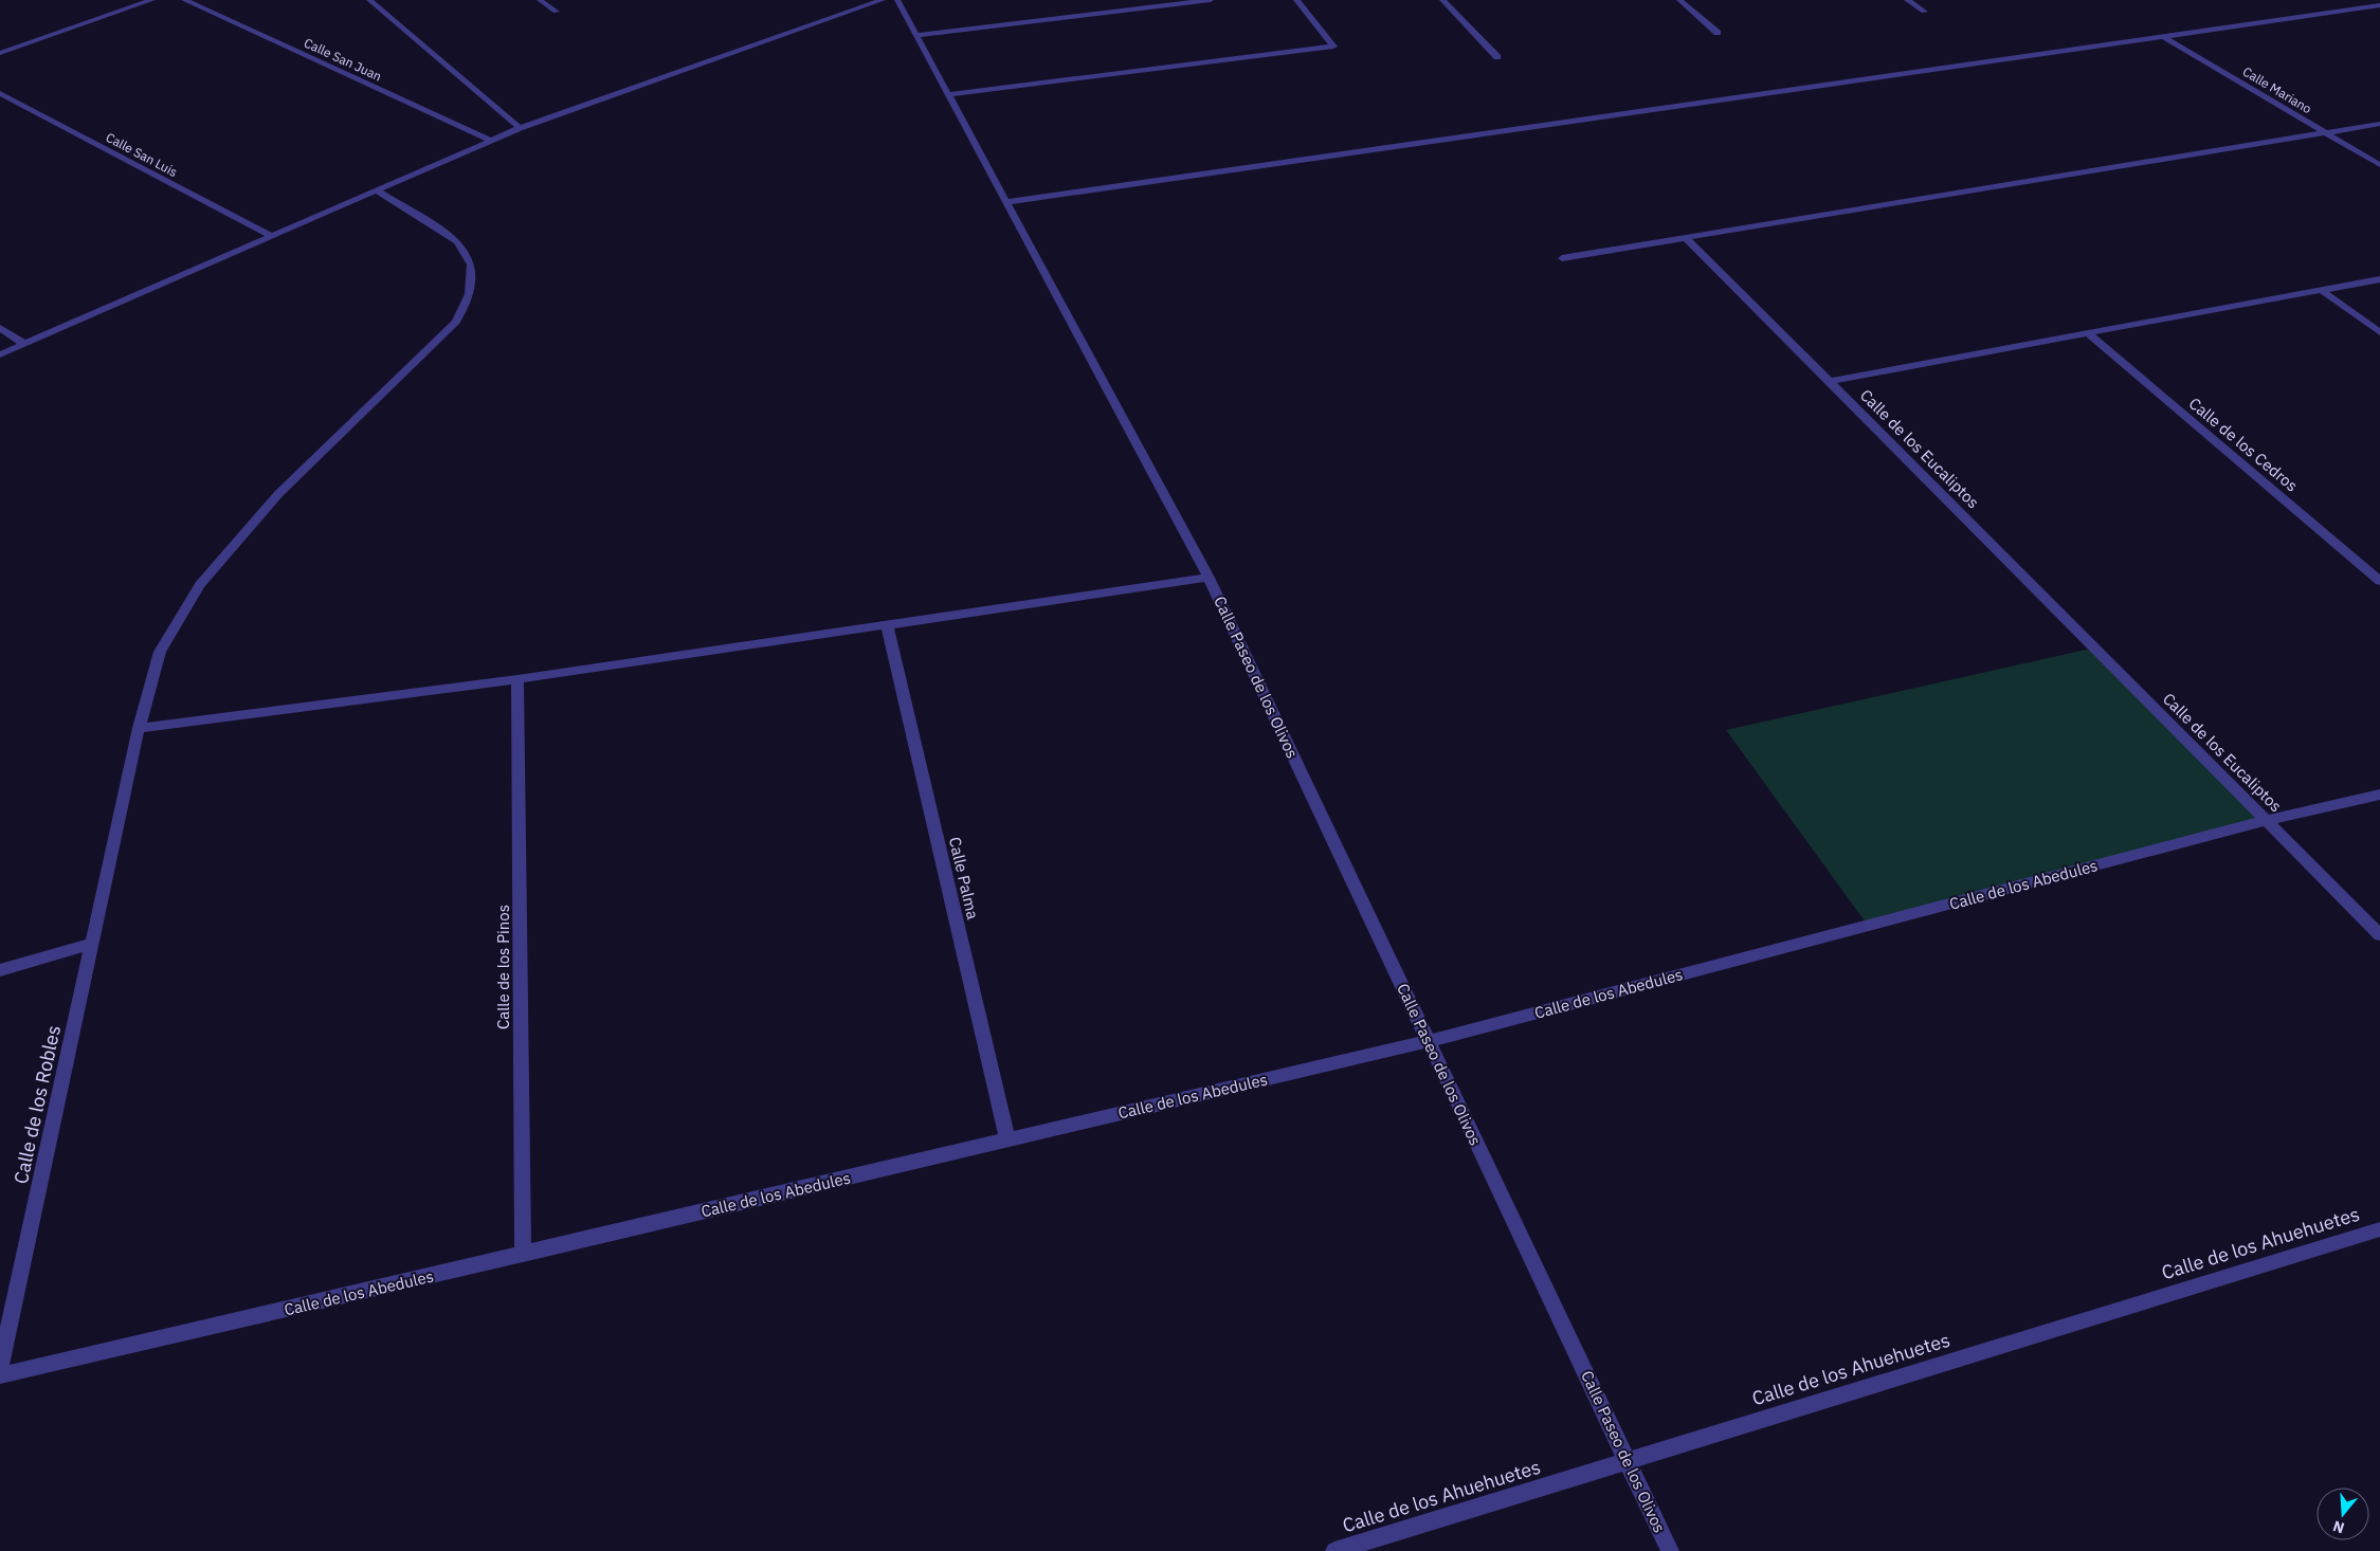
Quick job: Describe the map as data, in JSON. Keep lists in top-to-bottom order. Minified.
{"streets":{"street":["Calle San Juan","Calle Mariano","Calle San Luis","Calle de los Cedros","Calle de los Eucaliptos","Calle Paseo de los Olivos","Calle Palma","Calle de los Abedules","Calle de los Pinos","Calle de los Robles","Calle de los Ahuehuetes"]},"crossings":[["Calle de los Cedros","Calle de los Eucaliptos"],["Calle de los Eucaliptos","Calle de los Abedules"],["Calle Paseo de los Olivos","Calle de los Abedules"],["Calle Paseo de los Olivos","Calle de los Ahuehuetes"],["Calle Palma","Calle de los Abedules"],["Calle de los Abedules","Calle de los Pinos"]],"north":"bottom"}
